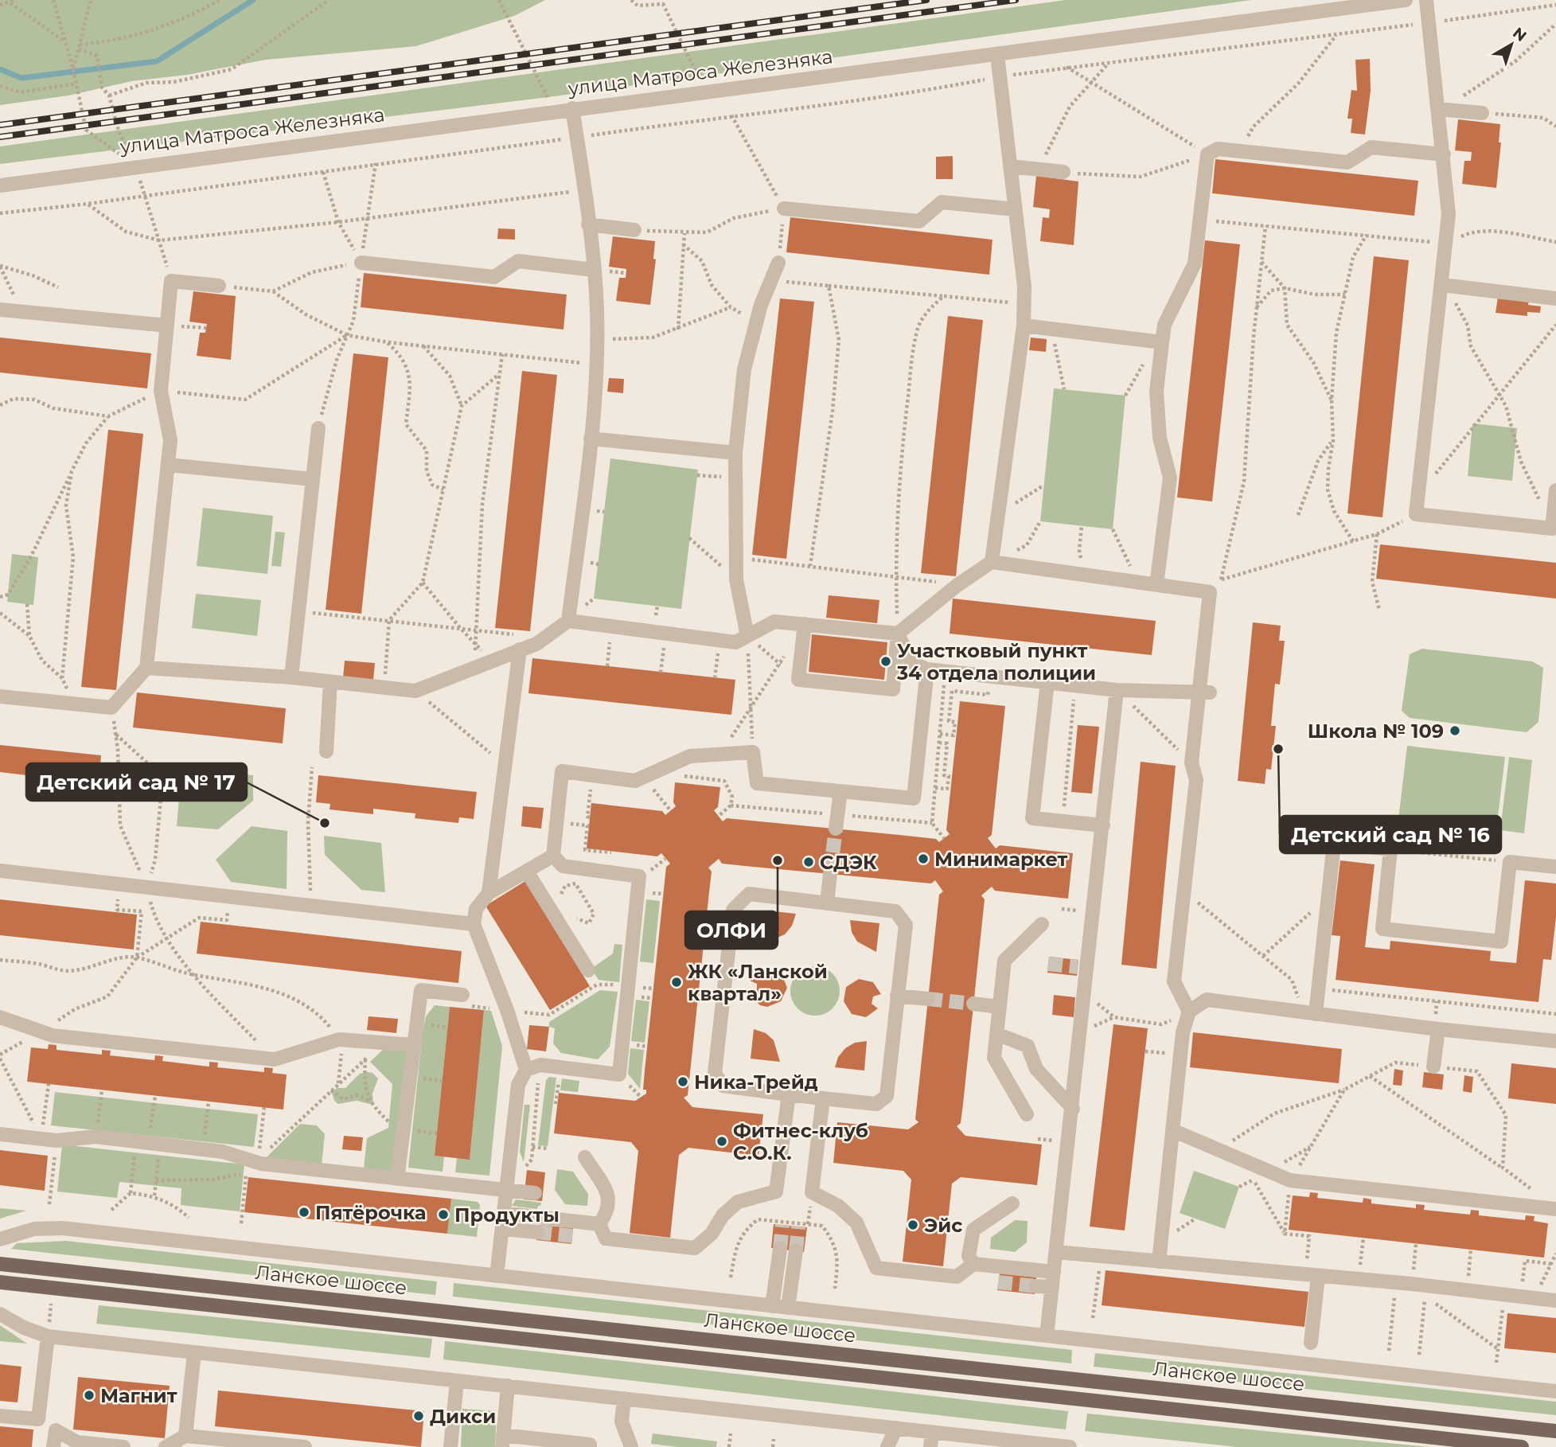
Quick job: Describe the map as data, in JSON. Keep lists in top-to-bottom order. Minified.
{"streets":{"main road":["Ланское шоссе"],"street":["улица Матроса Железняка"]},"places":["Участковый пункт 34 отдела полиции","Школа № 109","Детский сад № 16","Детский сад № 17","Минимаркет","ОЛФИ","СДЭК","ЖК «Ланской квартал»","Ника-Трейд","Фитнес-клуб С.О.К.","Пятёрочка","Продукты","Эйс","Магнит","Дикси"],"north":"top right"}
